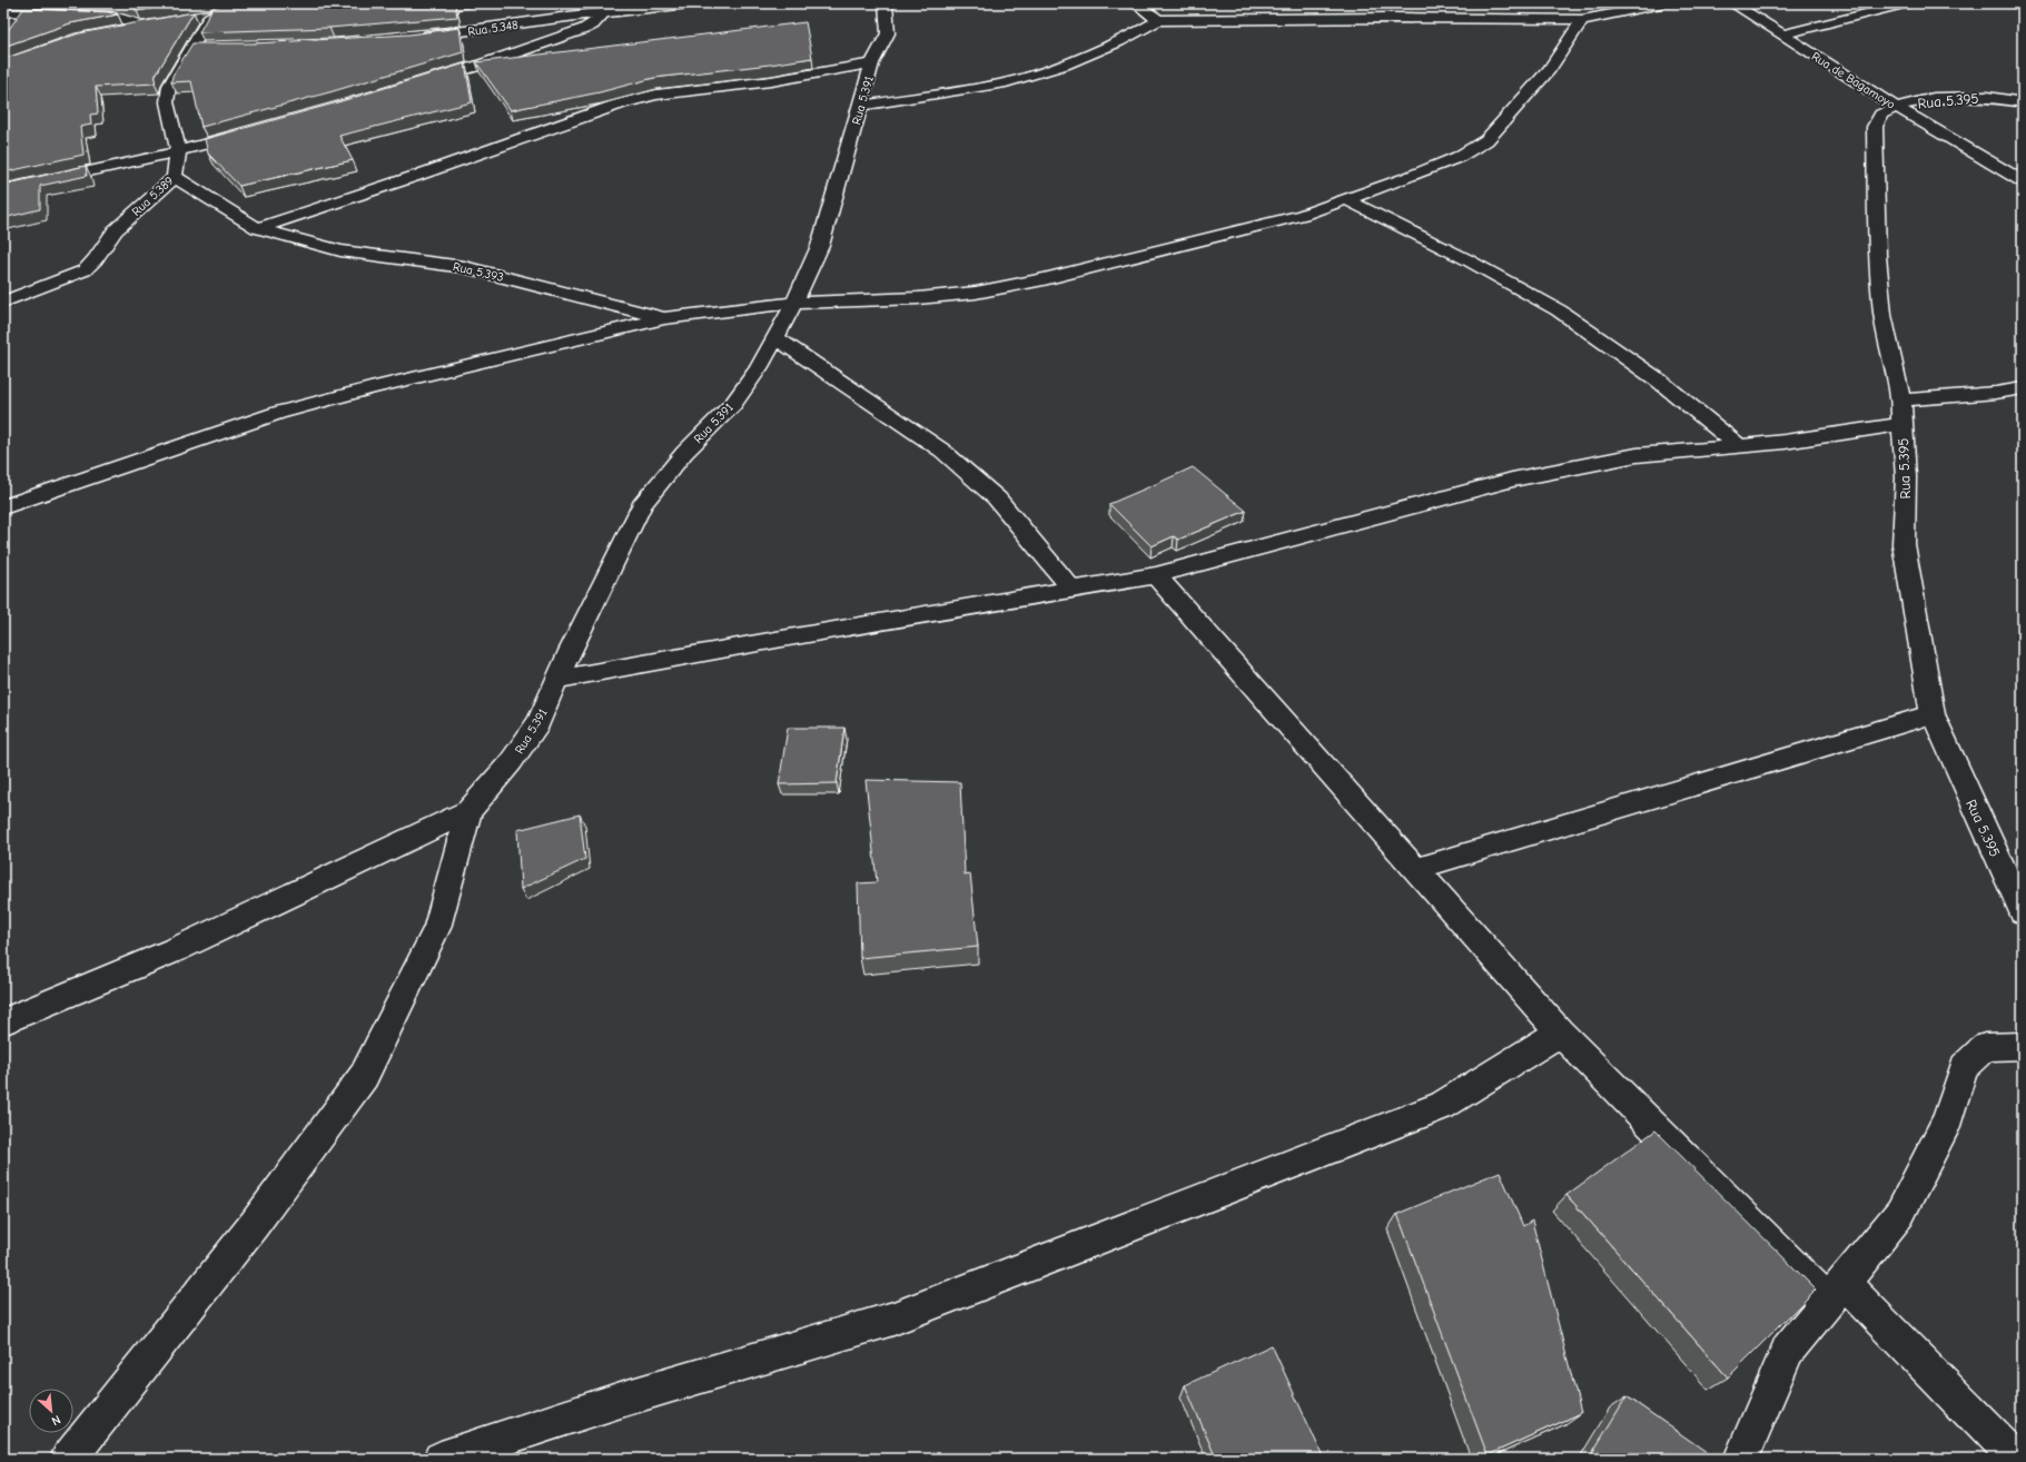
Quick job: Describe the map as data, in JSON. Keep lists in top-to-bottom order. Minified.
{"streets":{"street":["Rua 5.348","Rua de Bagamoyo","Rua 5.391","Rua 5.395","Rua 5.389","Rua 5.393"]},"crossings":[["Rua de Bagamoyo","Rua 5.395"],["Rua 5.391","Rua 5.393"],["Rua 5.389","Rua 5.393"]],"north":"bottom right"}
